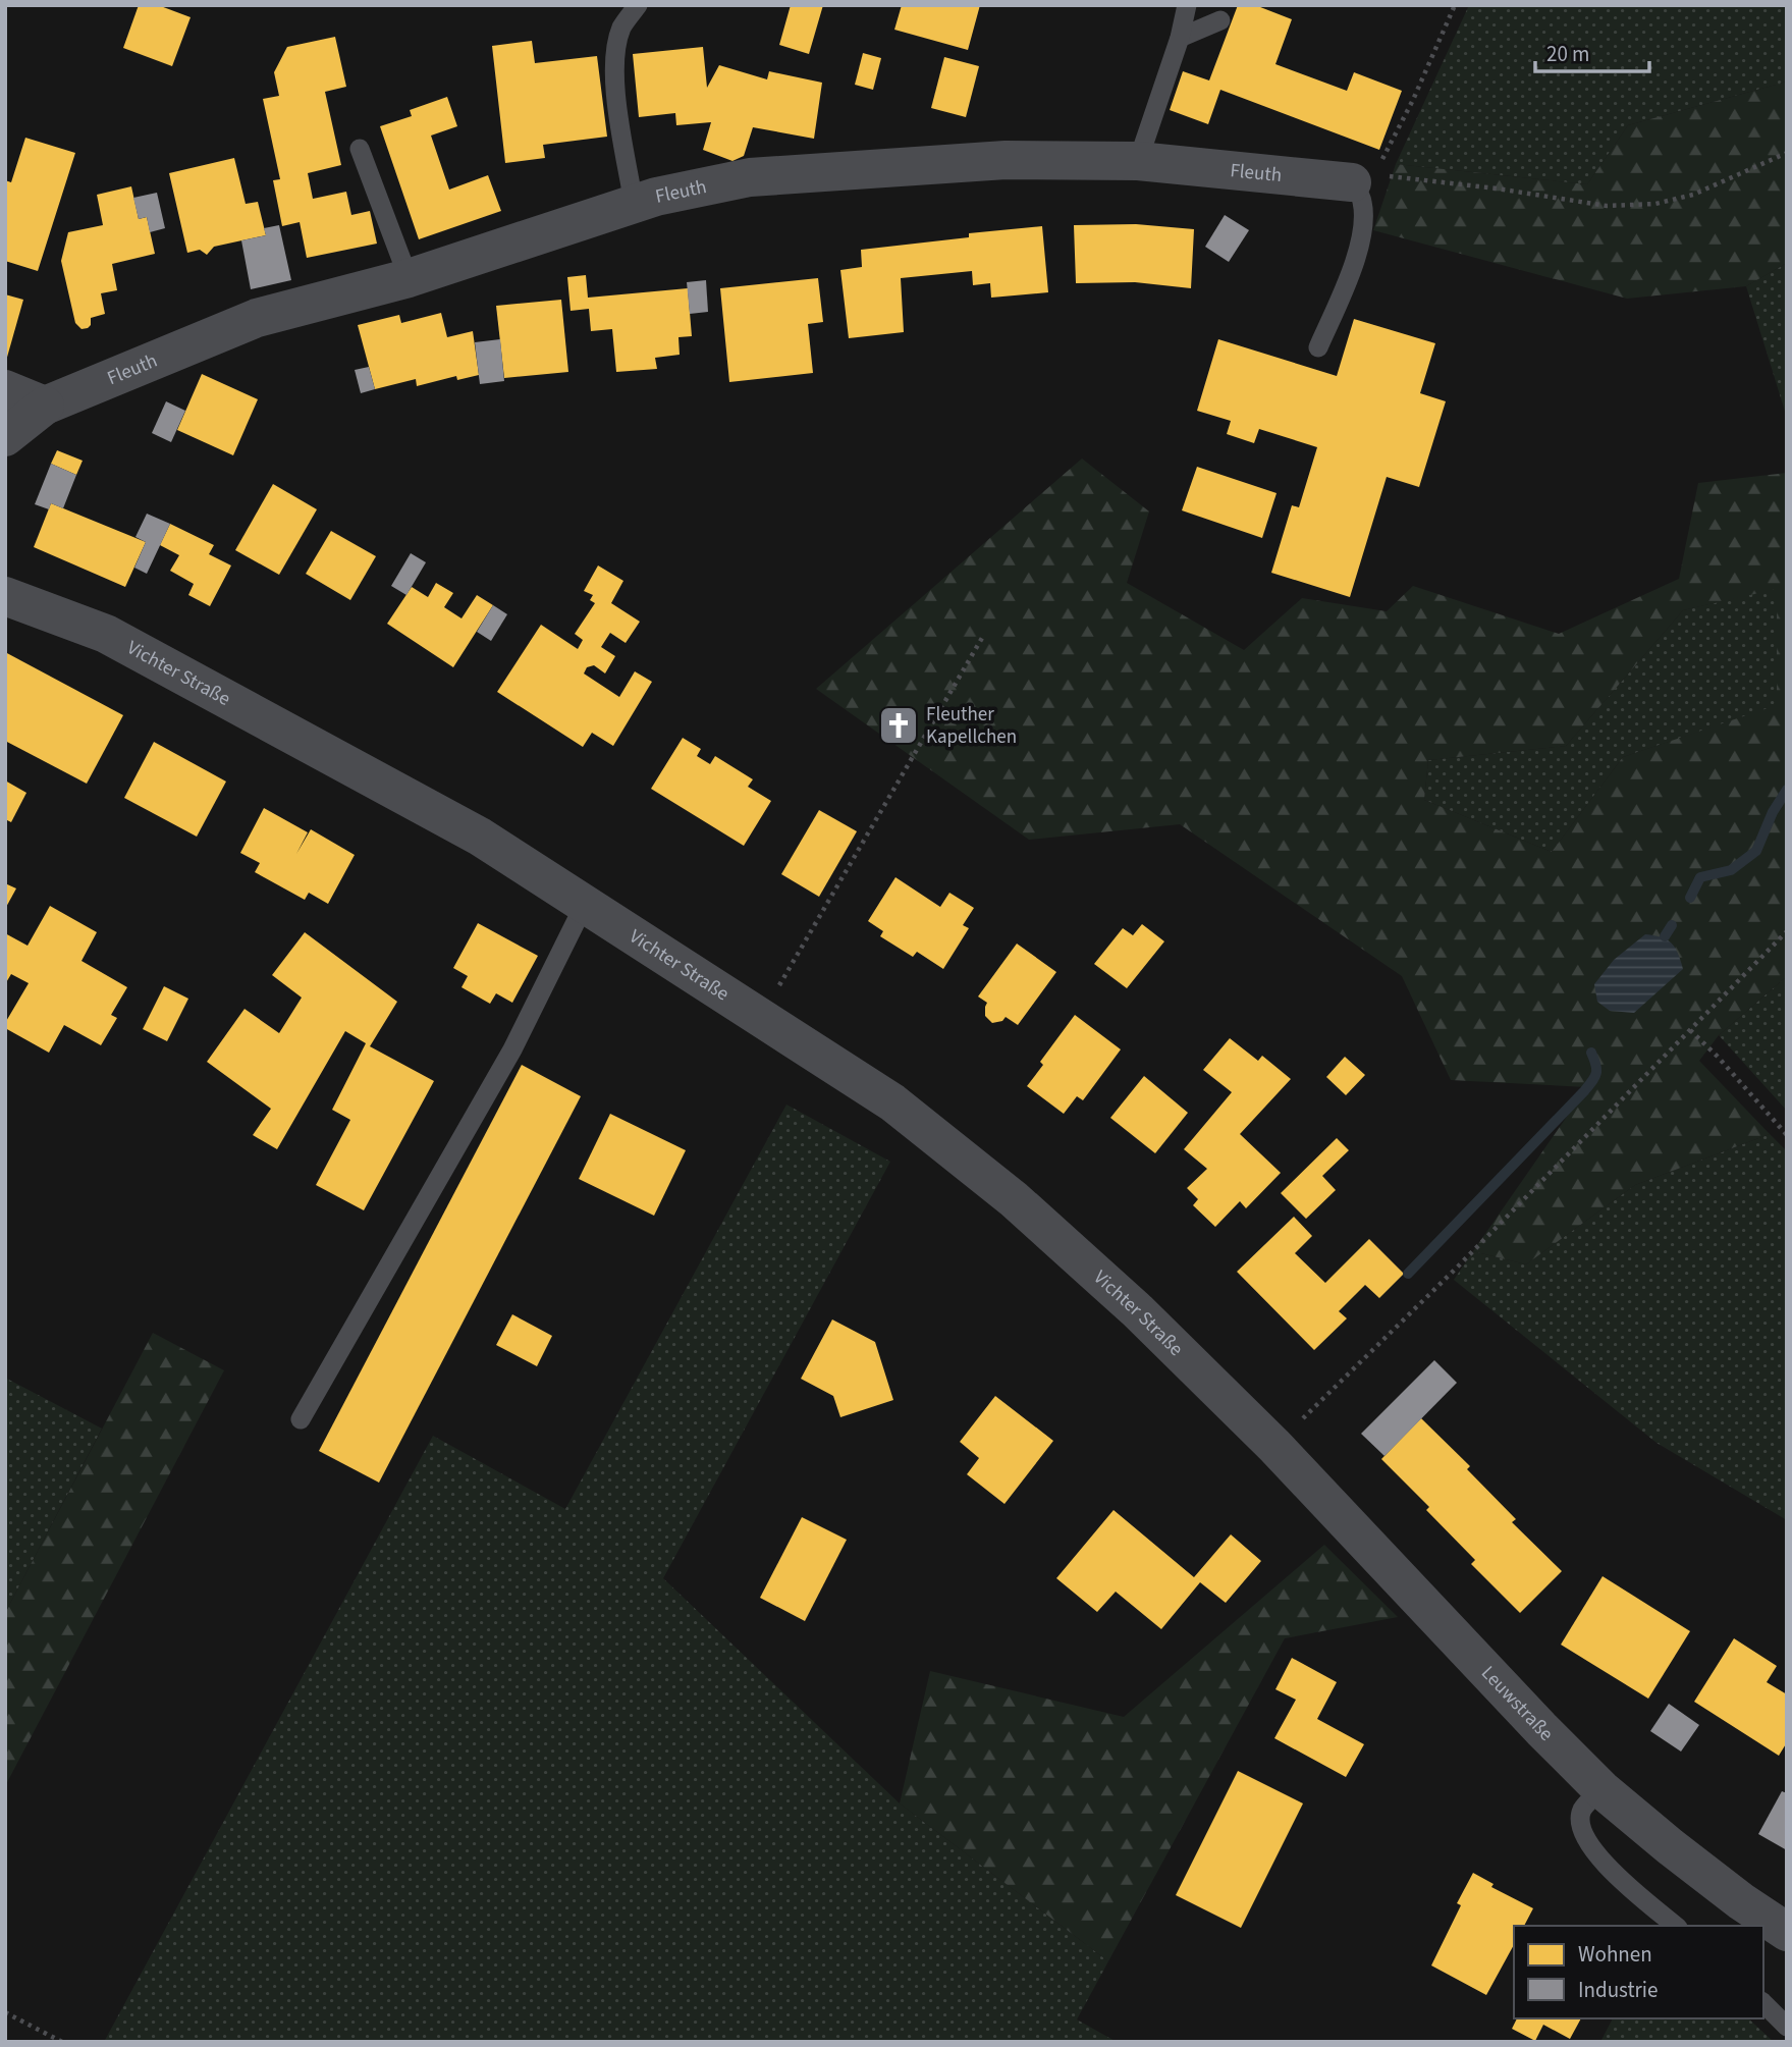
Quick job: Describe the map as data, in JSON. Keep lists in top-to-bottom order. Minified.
{"streets":{"street":["Fleuth","Vichter Straße","Leuwstraße"]},"crossings":[["Vichter Straße","Leuwstraße"]],"places":{"church":["Fleuther Kapellchen"]},"legend":["Wohnen","Industrie"],"scale_bar":"20 m"}
